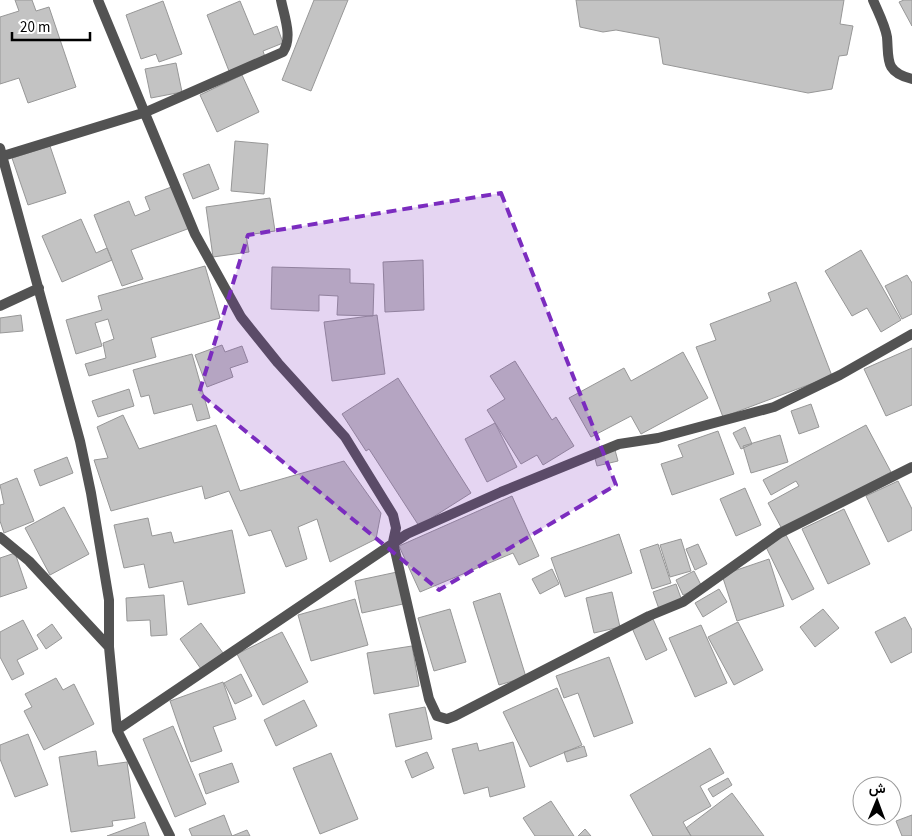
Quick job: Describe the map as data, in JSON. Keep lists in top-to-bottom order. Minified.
{"scale_bar":"20 m","north":"top"}
